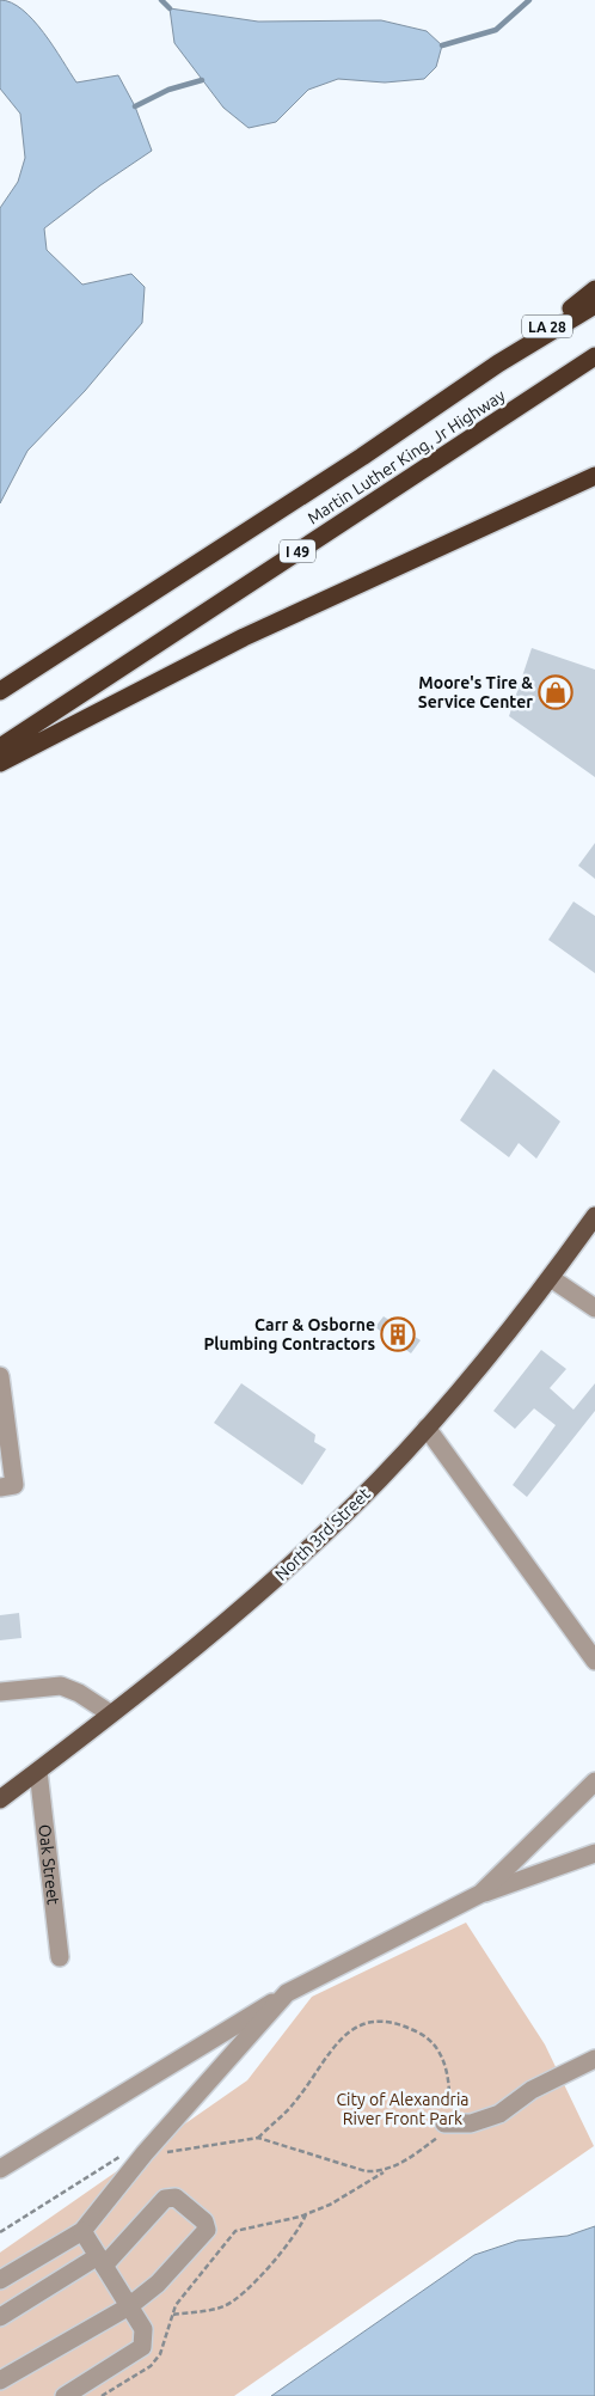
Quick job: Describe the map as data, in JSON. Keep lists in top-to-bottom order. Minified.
{"streets":{"highway":["LA 28","Martin Luther King, Jr Highway","I 49"],"main road":["North 3rd Street"],"street":["Oak Street"]},"crossings":[["LA 28","Martin Luther King, Jr Highway"],["North 3rd Street","Oak Street"]],"parks":["City of Alexandria River Front Park"],"places":{"shop":["Moore's Tire & Service Center"],"building":["Carr & Osborne Plumbing Contractors"]}}
